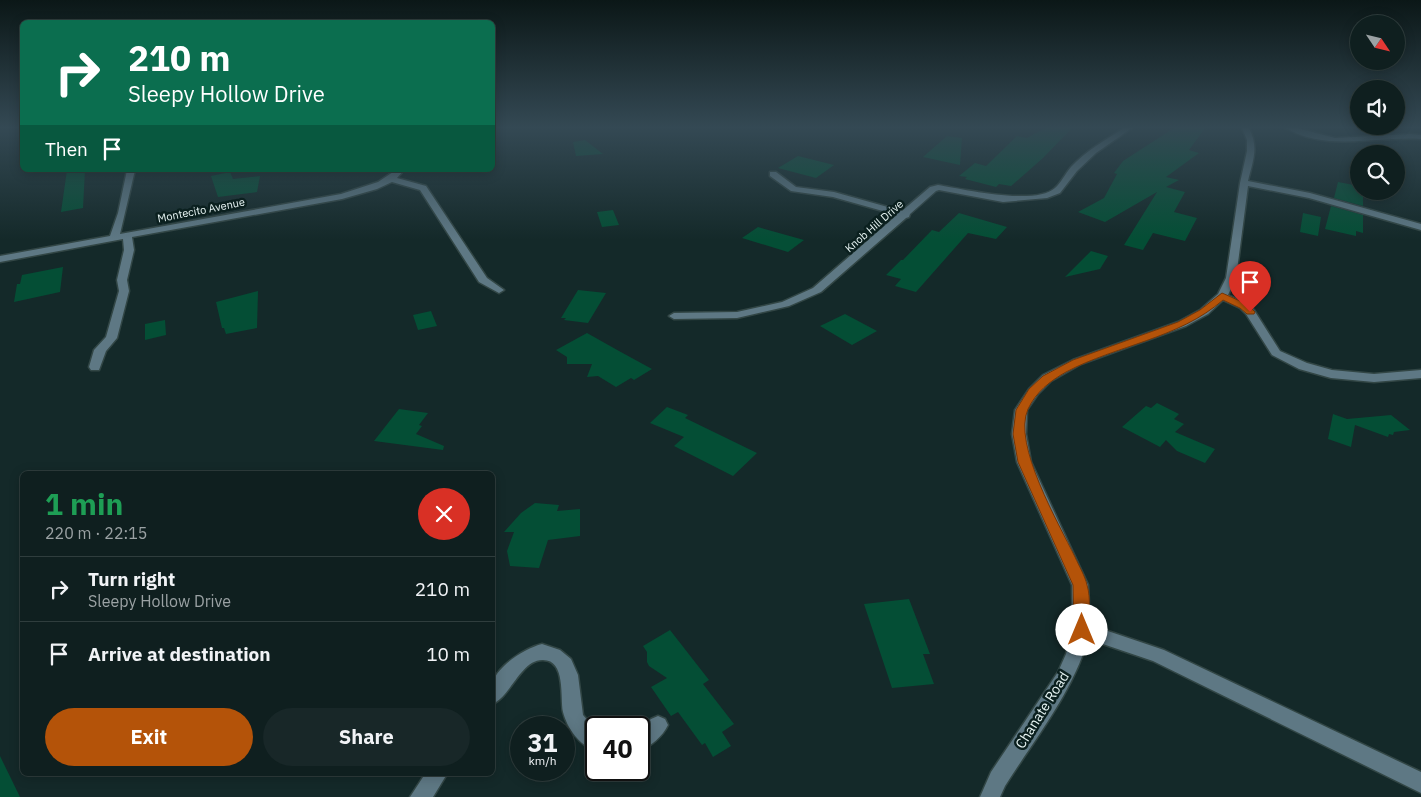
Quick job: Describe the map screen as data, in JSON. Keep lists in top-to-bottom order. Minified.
{"streets":{"street":["Montecito Avenue","Knob Hill Drive","Chanate Road"]},"north":"bottom right","page":{"turn":["210 m","Sleepy Hollow Drive"],"then":"Then","heading":["1 min","220 m · 22:15"],"list":[{"name":"Turn right","note":"Sleepy Hollow Drive","value":"210 m"},{"name":"Arrive at destination","value":"10 m"}],"buttons":["Exit","Share"],"speed":"31 km/h","limit":"40"}}
